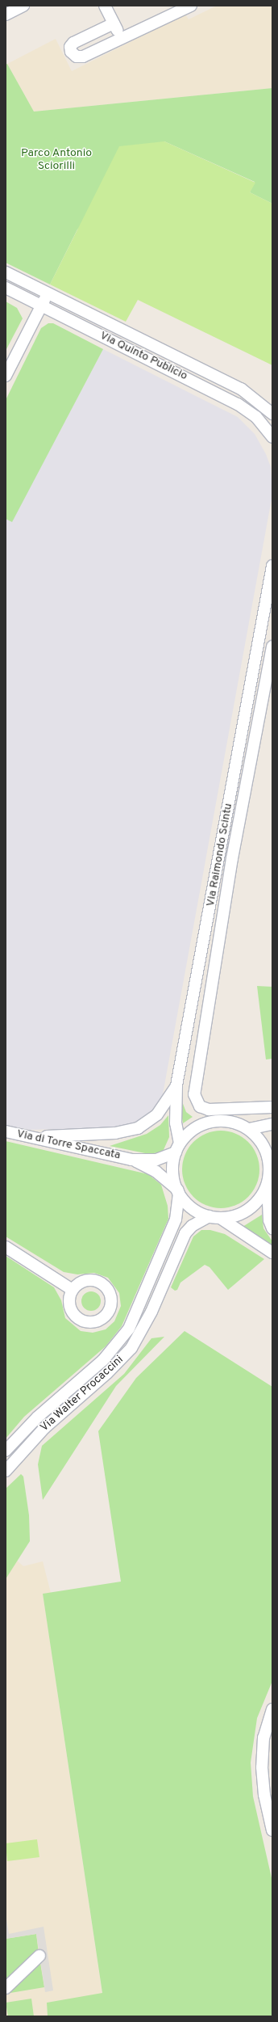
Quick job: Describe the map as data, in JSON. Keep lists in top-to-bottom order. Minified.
{"streets":{"street":["Via Quinto Publicio","Via Raimondo Scintu","Via di Torre Spaccata","Via Walter Procaccini"]},"crossings":[["Via Raimondo Scintu","Via di Torre Spaccata"],["Via Raimondo Scintu","Via Walter Procaccini"],["Via di Torre Spaccata","Via Walter Procaccini"]],"parks":["Parco Antonio Sciorilli"]}
